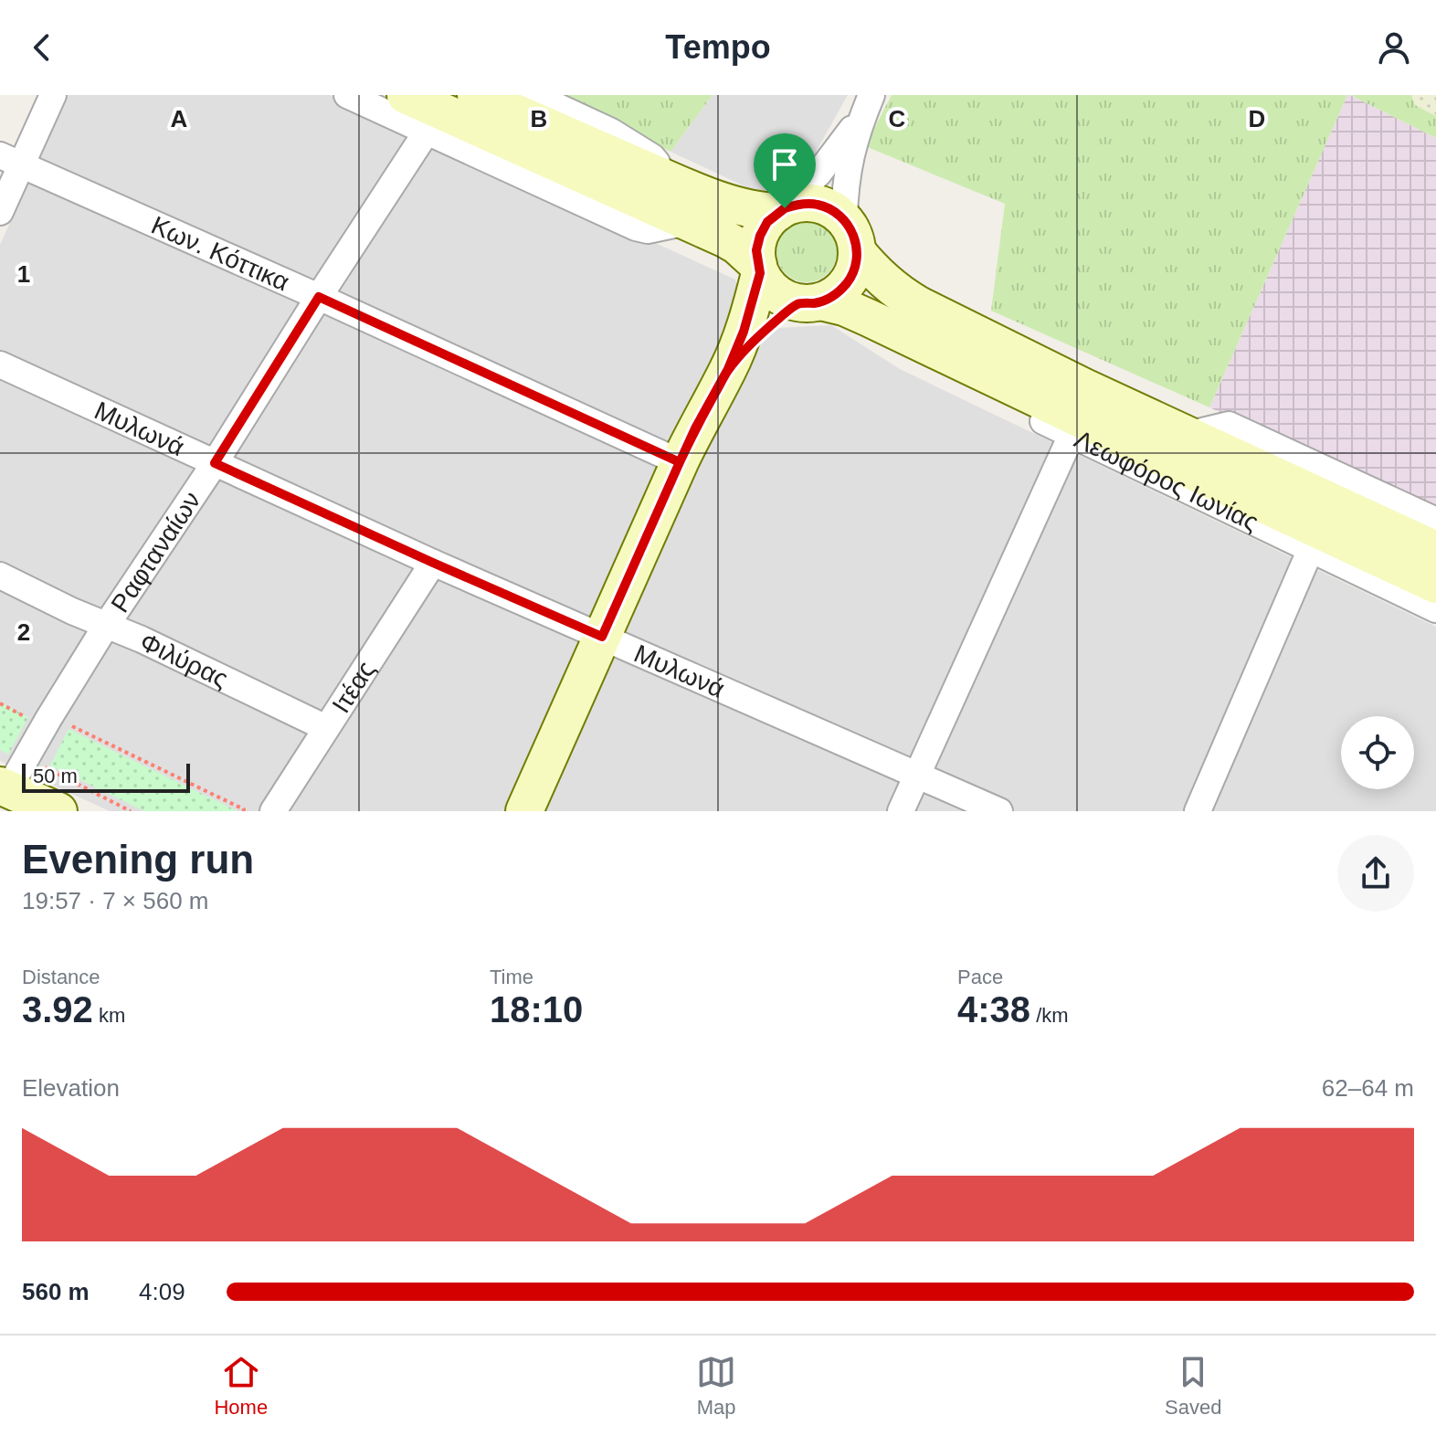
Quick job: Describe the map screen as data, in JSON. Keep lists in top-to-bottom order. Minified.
{"streets":{"street":["Κων. Κόττικα","Μυλωνά","Λεωφόρος Ιωνίας","Ραφταναίων","Φιλύρας","Ιτέας"]},"crossings":[["Κων. Κόττικα","Ραφταναίων"],["Μυλωνά","Ραφταναίων"],["Μυλωνά","Ιτέας"],["Ραφταναίων","Φιλύρας"],["Φιλύρας","Ιτέας"]],"scale_bar":"50 m","page":{"header":"Tempo","scale":"50 m","heading":["Evening run","19:57 · 7 × 560 m"],"stats":[["Distance","3.92 km"],["Time","18:10"],["Pace","4:38 /km"]],"chart":["Elevation","62–64 m"],"list":[{"name":"560 m","note":"4:09"}],"tabs":["Home","Map","Saved"]},"grid":{"columns":["A","B","C","D"],"rows":["1","2"]}}
